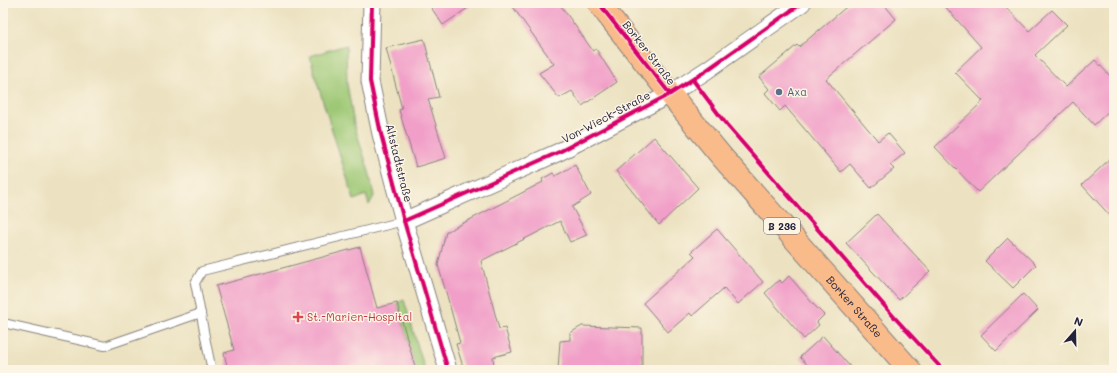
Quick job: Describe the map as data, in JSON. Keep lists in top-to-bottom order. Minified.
{"streets":{"main road":["Borker Straße","B 236"],"street":["Von-Wieck-Straße","Altstadtstraße"]},"crossings":[["Borker Straße","Von-Wieck-Straße"],["Von-Wieck-Straße","Altstadtstraße"]],"places":{"other":["Axa"],"health":["St.-Marien-Hospital"]},"north":"top"}
